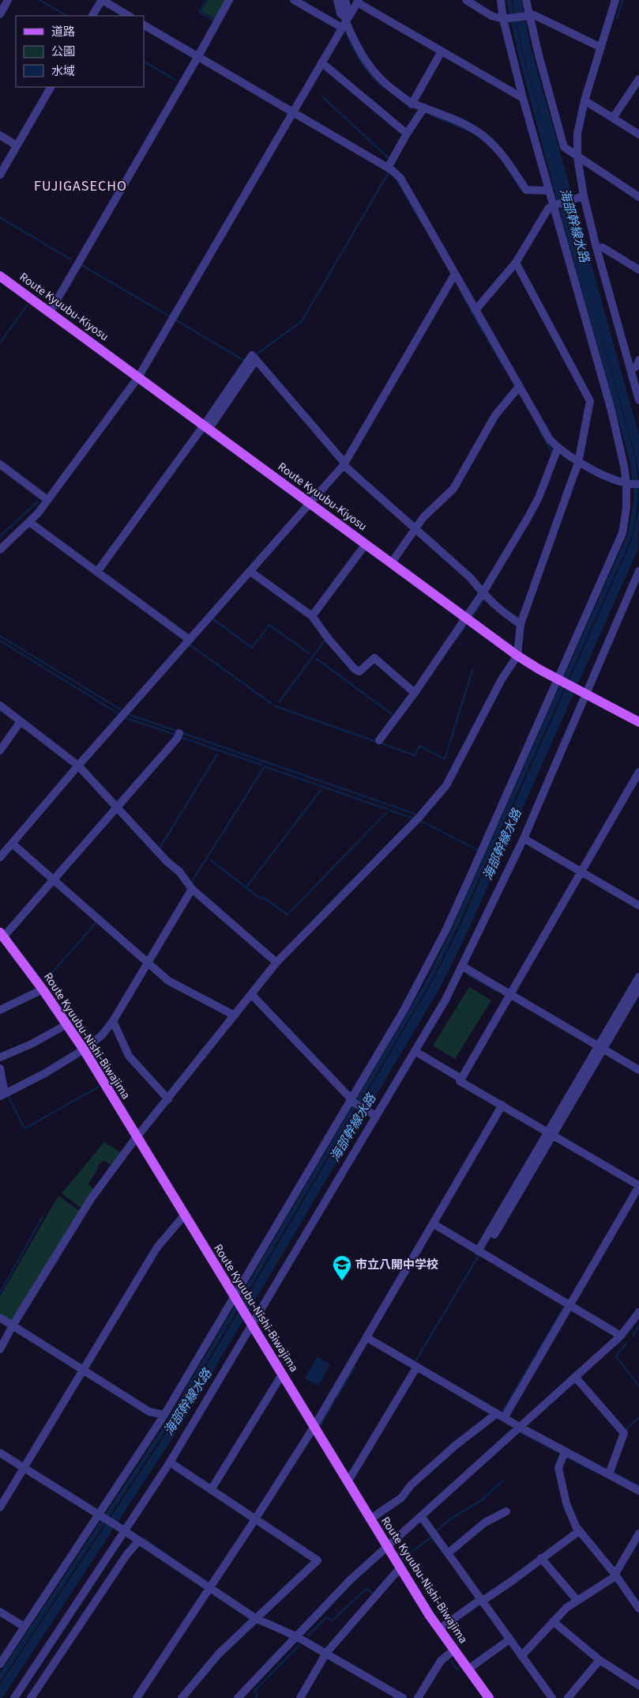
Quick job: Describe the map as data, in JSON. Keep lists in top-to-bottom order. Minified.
{"streets":{"main road":["Route Kyuubu-Kiyosu","Route Kyuubu-Nishi-Biwajima"]},"districts":["FUJIGASECHO"],"water":["海部幹線水路"],"places":{"school or university":["市立八開中学校"]},"legend":["道路","公園","水域"]}
